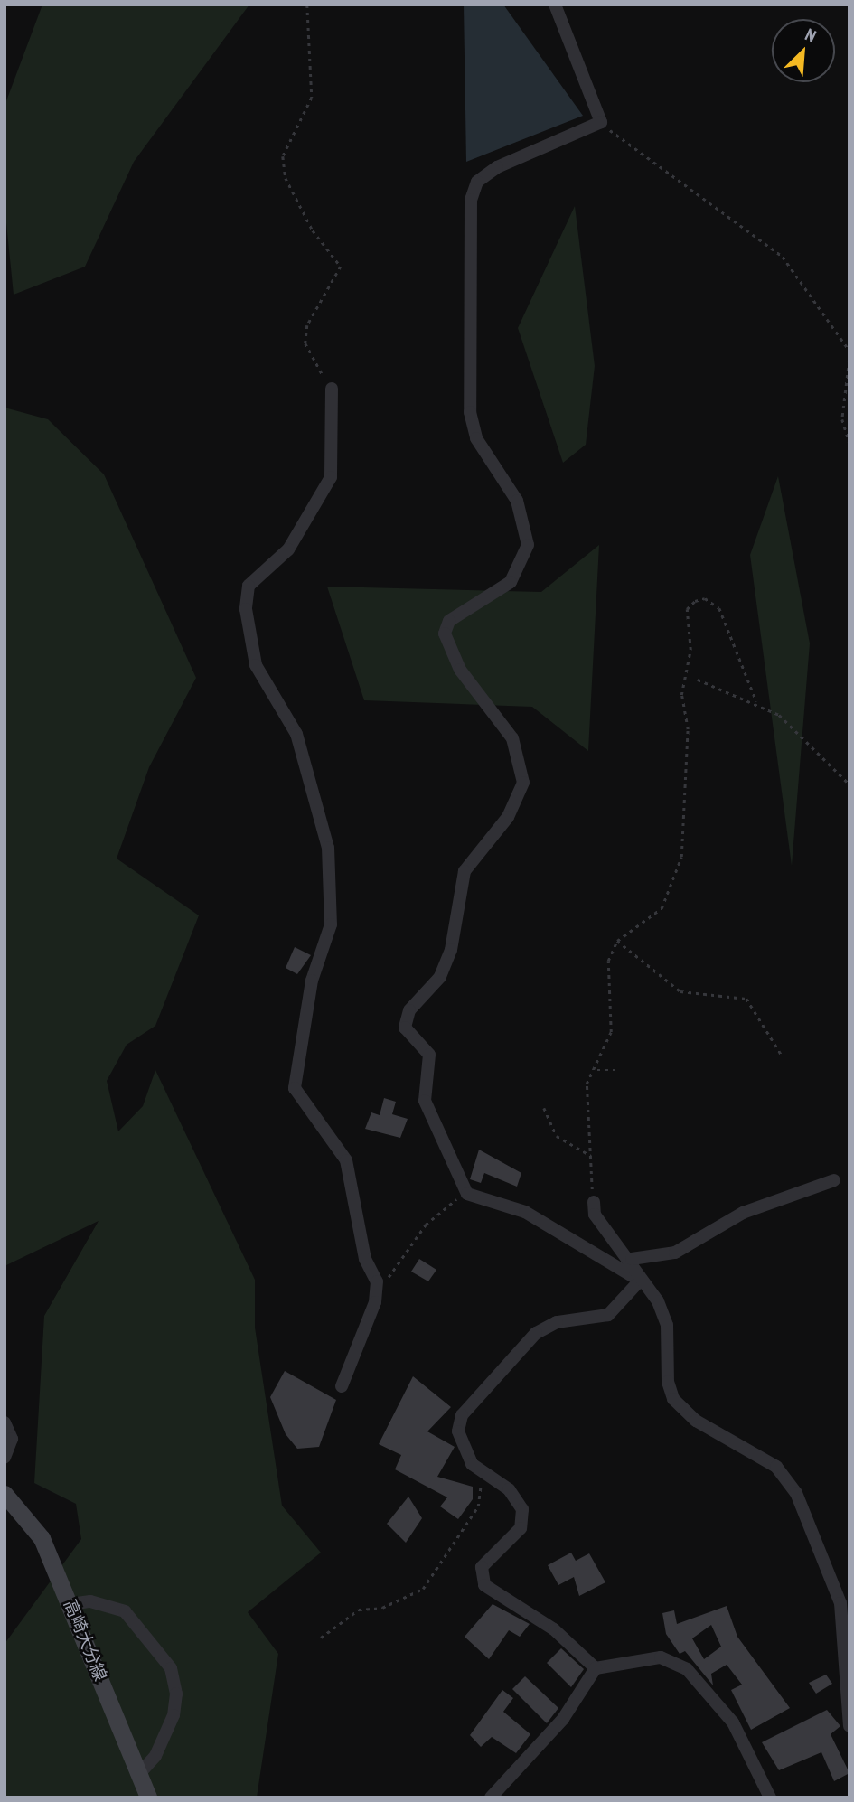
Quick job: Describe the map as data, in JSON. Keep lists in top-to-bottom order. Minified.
{"streets":{"main road":["高崎大分線"]},"north":"top right"}
